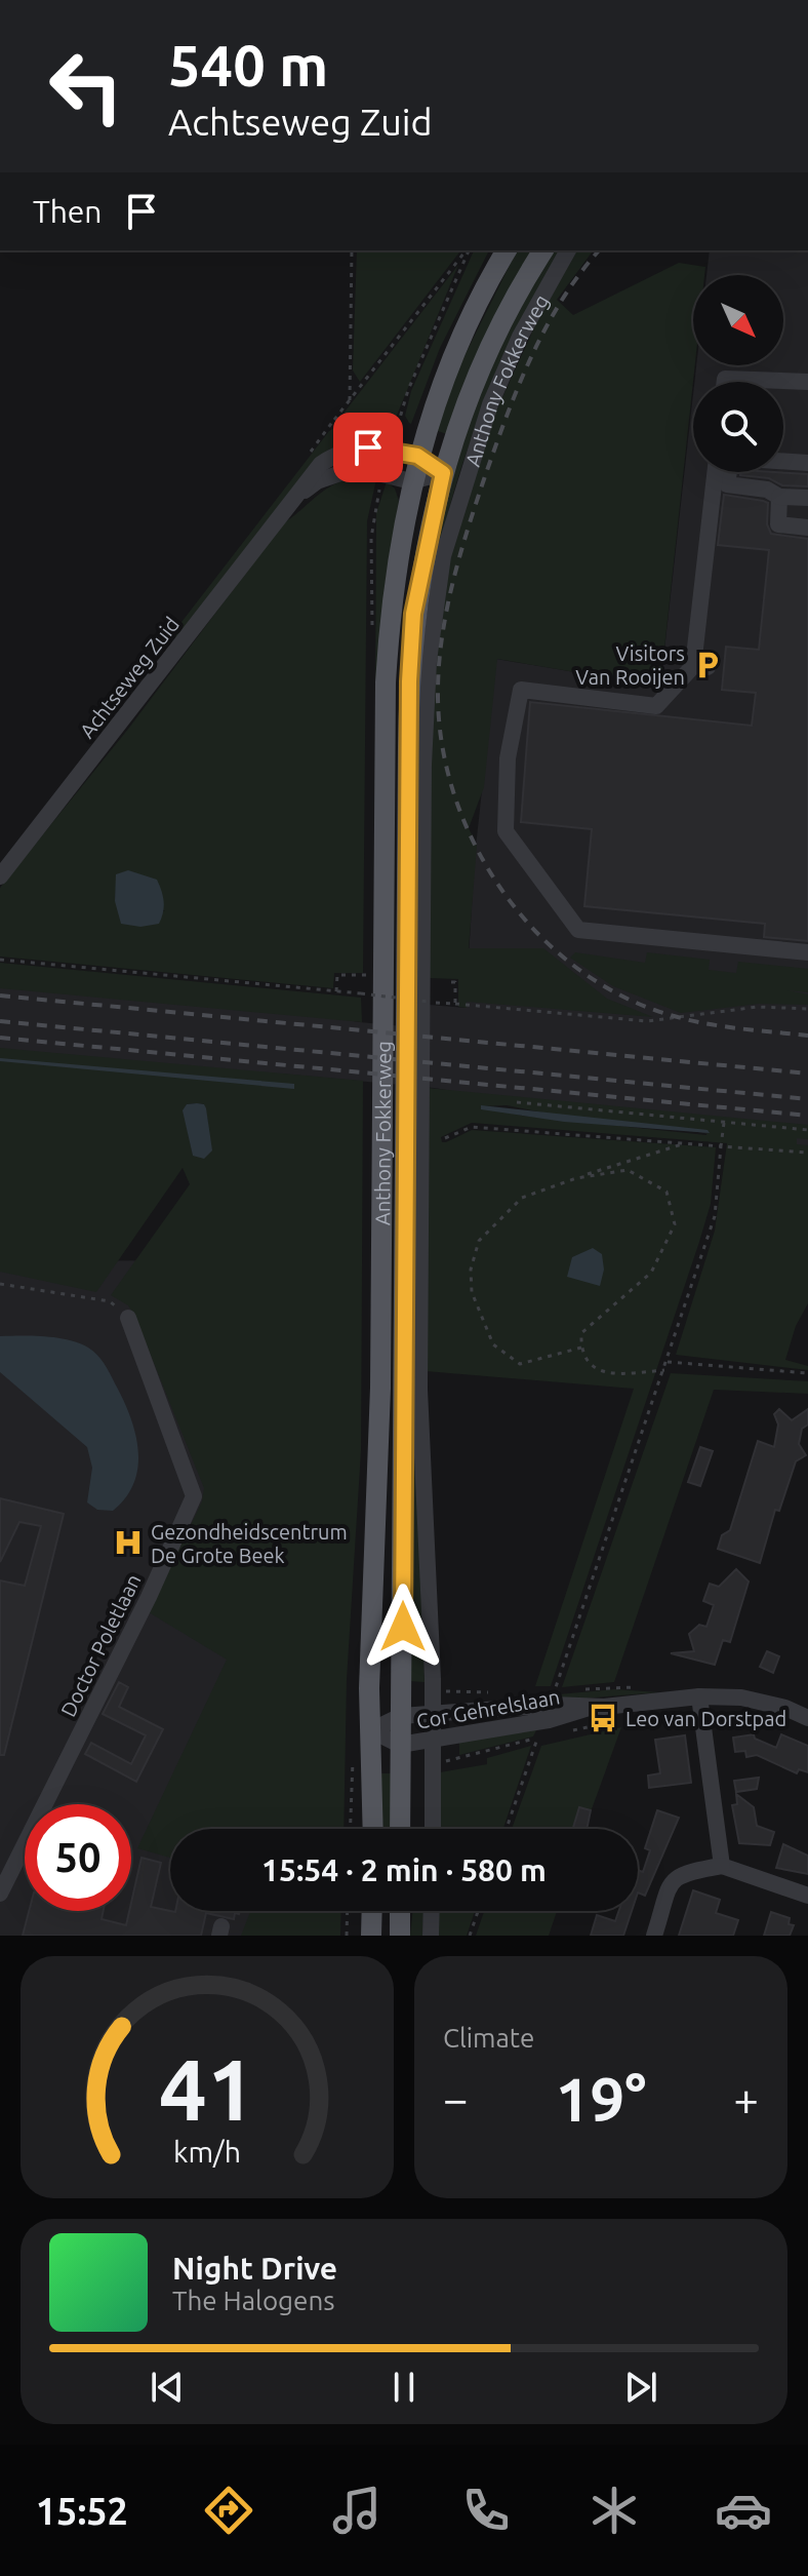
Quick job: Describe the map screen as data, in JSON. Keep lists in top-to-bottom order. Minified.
{"streets":{"main road":["Anthony Fokkerweg"],"street":["Achtseweg Zuid","Doctor Poletlaan","Cor Gehrelslaan"]},"crossings":[["Anthony Fokkerweg","Achtseweg Zuid"],["Anthony Fokkerweg","Cor Gehrelslaan"]],"places":{"parking":["Visitors Van Rooijen"],"hospital":["Gezondheidscentrum De Grote Beek"],"bus stop":["Leo van Dorstpad"]},"north":"bottom right","page":{"turn":["540 m","Achtseweg Zuid"],"then":"Then","limit":"50","trip":"15:54 · 2 min · 580 m","tile":"Climate","heat":["−","19°","+"],"song":["Night Drive","The Halogens"],"tabs":"15:52","gauge":["41","km/h"]}}
